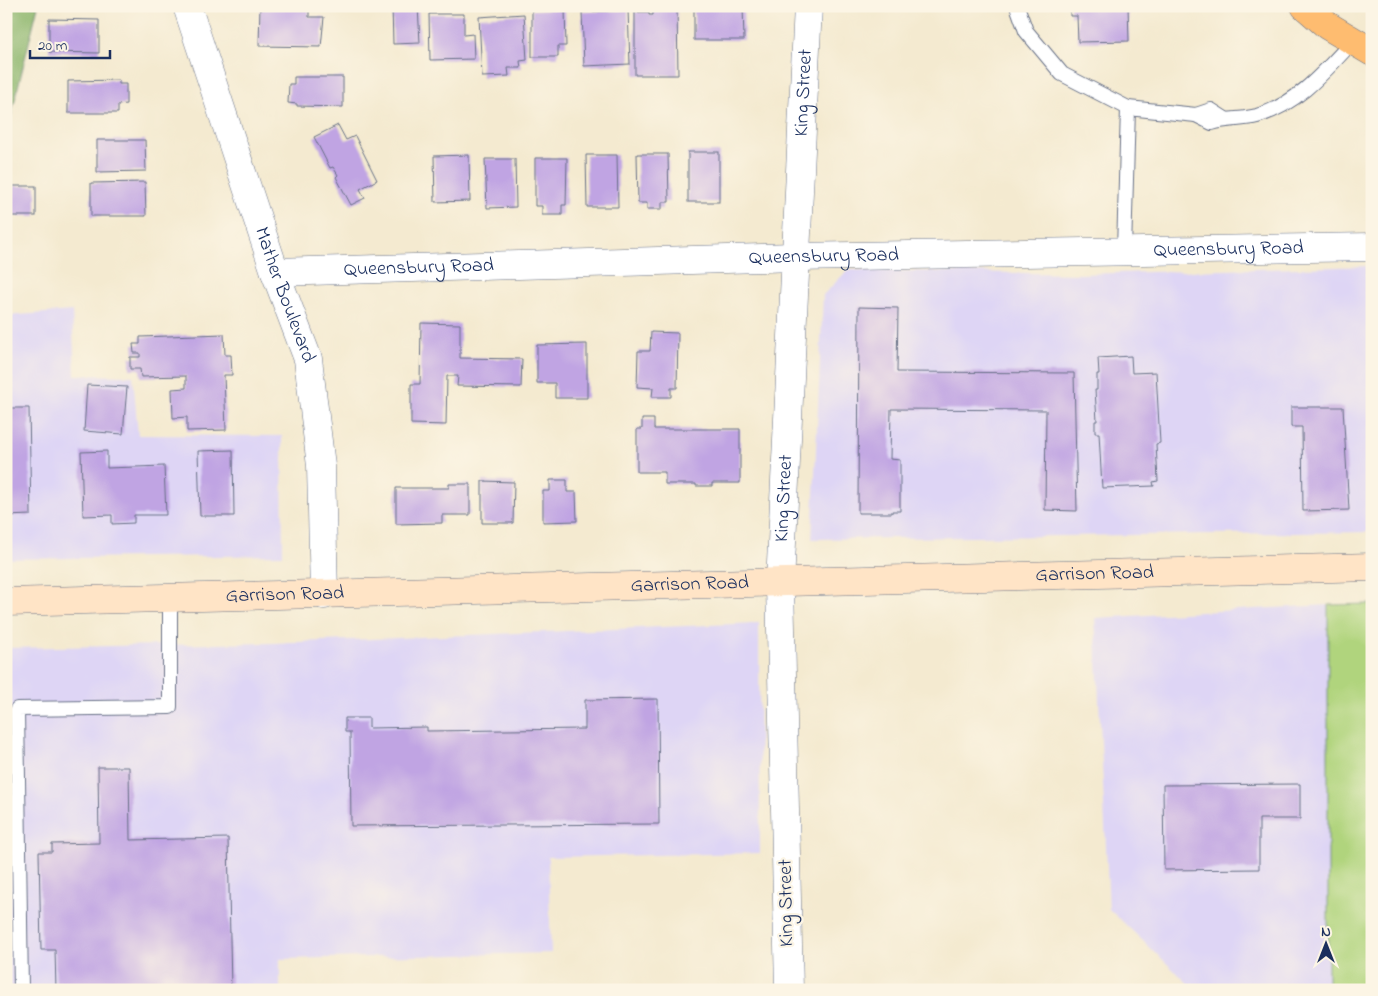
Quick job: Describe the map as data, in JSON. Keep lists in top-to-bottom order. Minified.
{"streets":{"main road":["Garrison Road"],"street":["King Street","Queensbury Road","Mather Boulevard"]},"crossings":[["King Street","Queensbury Road"],["King Street","Garrison Road"],["Queensbury Road","Mather Boulevard"],["Mather Boulevard","Garrison Road"]],"scale_bar":"20 m","north":"top"}
